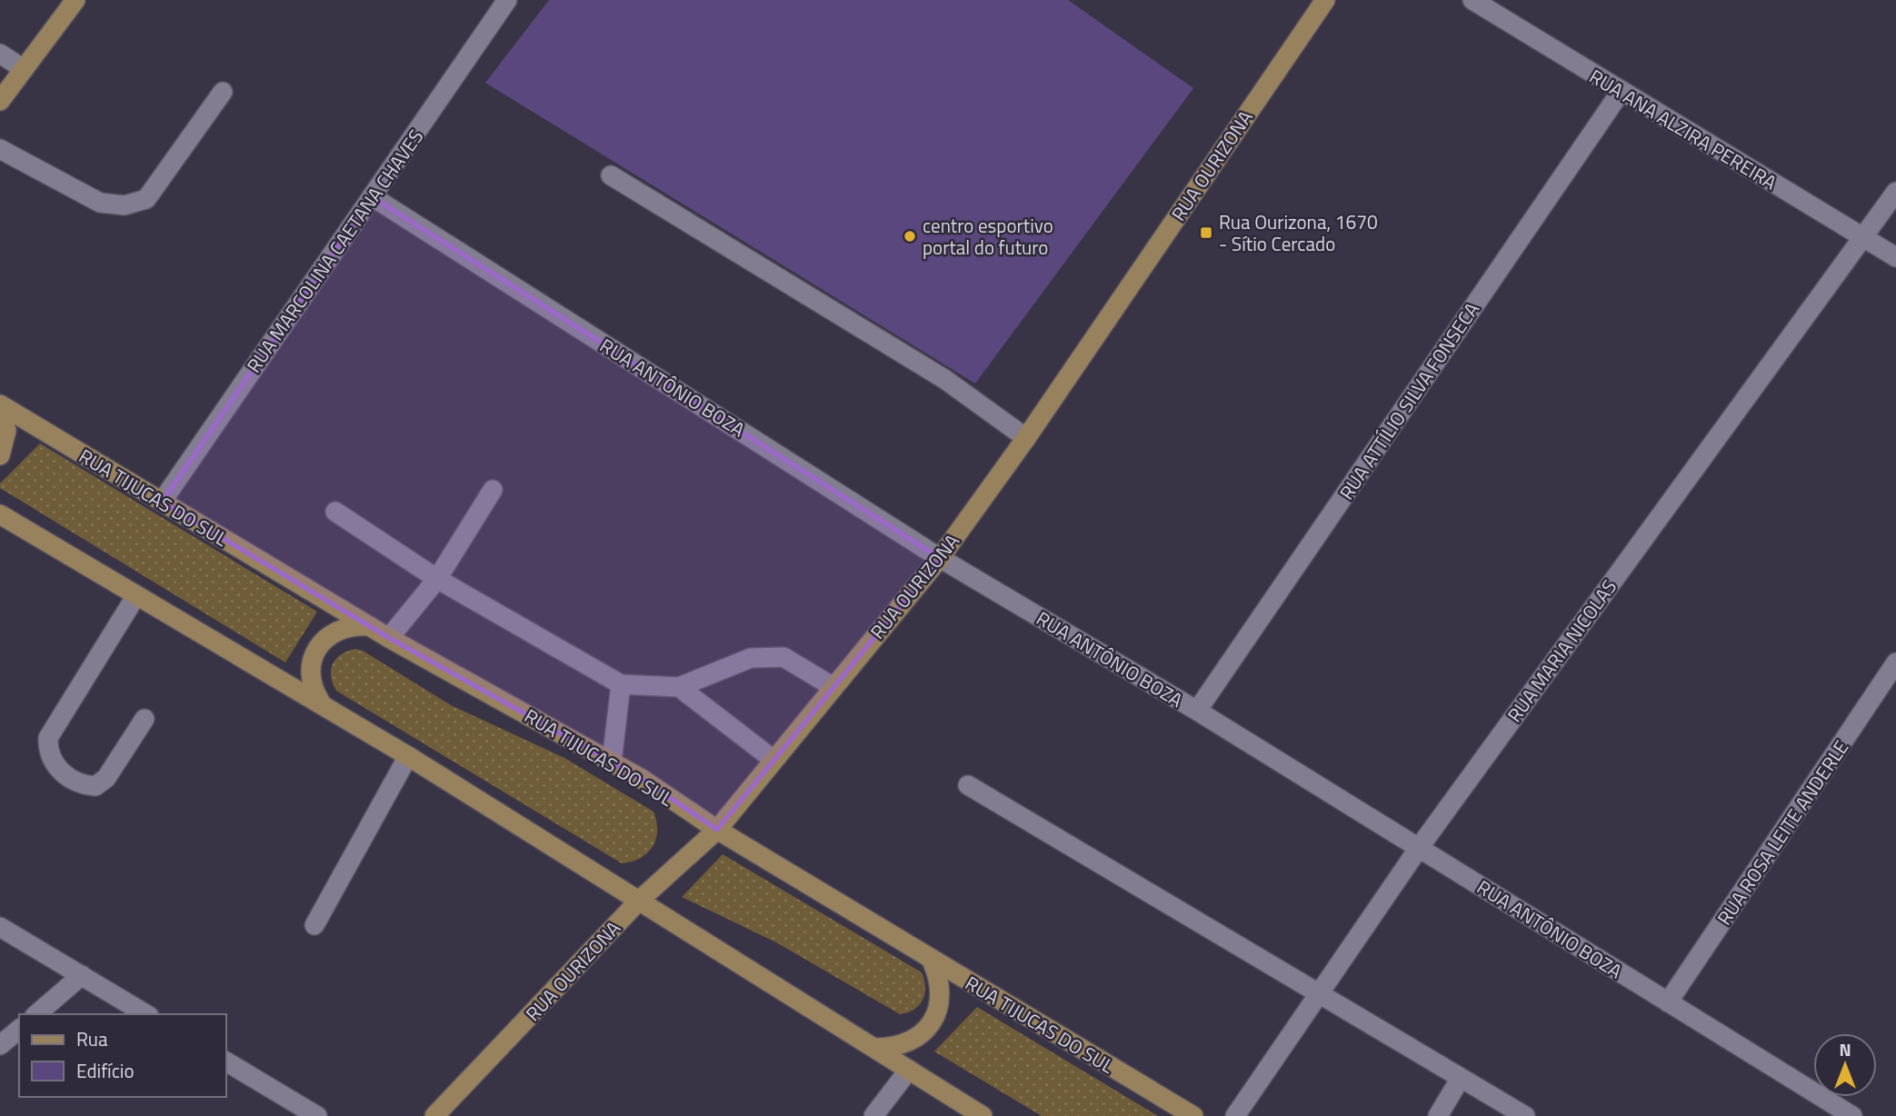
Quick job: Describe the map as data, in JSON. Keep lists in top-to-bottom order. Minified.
{"streets":{"main road":["RUA OURIZONA","RUA TIJUCAS DO SUL"],"street":["RUA ANA ALZIRA PEREIRA","RUA MARCOLINA CAETANA CHAVES","RUA ANTÔNIO BOZA","RUA ATTÍLIO SILVA FONSECA","RUA MARIA NICOLAS","RUA ROSA LEITE ANDERLE"]},"crossings":[["RUA ANA ALZIRA PEREIRA","RUA ATTÍLIO SILVA FONSECA"],["RUA ANA ALZIRA PEREIRA","RUA MARIA NICOLAS"],["RUA OURIZONA","RUA ANTÔNIO BOZA"],["RUA OURIZONA","RUA TIJUCAS DO SUL"],["RUA MARCOLINA CAETANA CHAVES","RUA ANTÔNIO BOZA"],["RUA MARCOLINA CAETANA CHAVES","RUA TIJUCAS DO SUL"],["RUA ANTÔNIO BOZA","RUA ATTÍLIO SILVA FONSECA"],["RUA ANTÔNIO BOZA","RUA MARIA NICOLAS"],["RUA ANTÔNIO BOZA","RUA ROSA LEITE ANDERLE"]],"places":{"transit":["Rua Ourizona, 1670 - Sítio Cercado"],"other":["centro esportivo portal do futuro"]},"legend":["Rua","Edifício"],"north":"top"}
